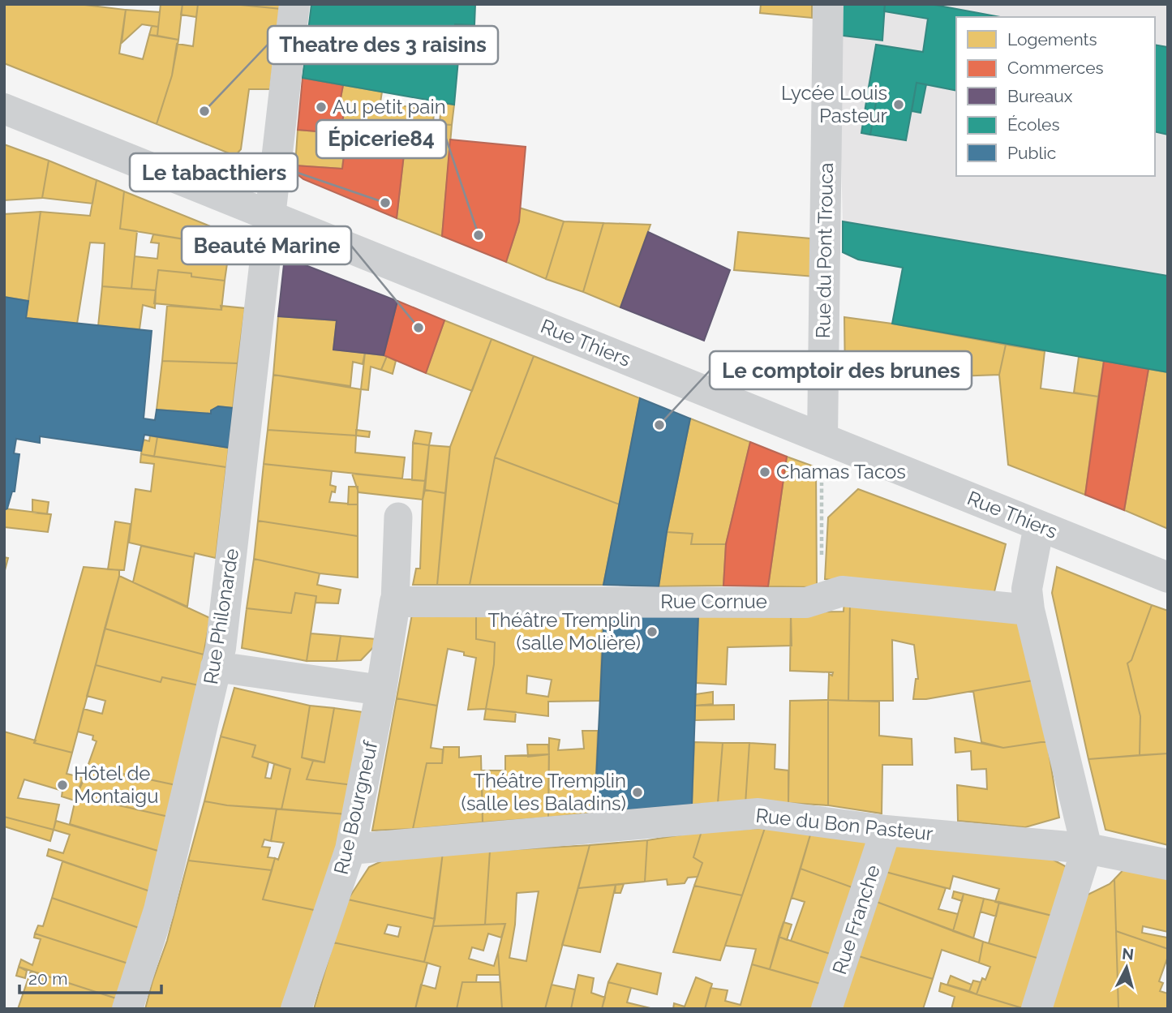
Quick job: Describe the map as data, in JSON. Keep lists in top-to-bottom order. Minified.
{"streets":{"street":["Rue du Pont Trouca","Rue Thiers","Rue Cornue","Rue Philonarde","Rue Bourgneuf","Rue du Bon Pasteur","Rue Franche"]},"crossings":[["Rue du Pont Trouca","Rue Thiers"],["Rue Thiers","Rue Philonarde"],["Rue Cornue","Rue Bourgneuf"],["Rue Bourgneuf","Rue du Bon Pasteur"],["Rue du Bon Pasteur","Rue Franche"]],"places":["Lycée Louis Pasteur","Au petit pain","Theatre des 3 raisins","Le tabacthiers","Épicerie84","Beauté Marine","Le comptoir des brunes","Chamas Tacos","Théâtre Tremplin (salle Molière)","Hôtel de Montaigu","Théâtre Tremplin (salle les Baladins)"],"legend":["Logements","Commerces","Bureaux","Écoles","Public"],"scale_bar":"20 m","north":"top"}
